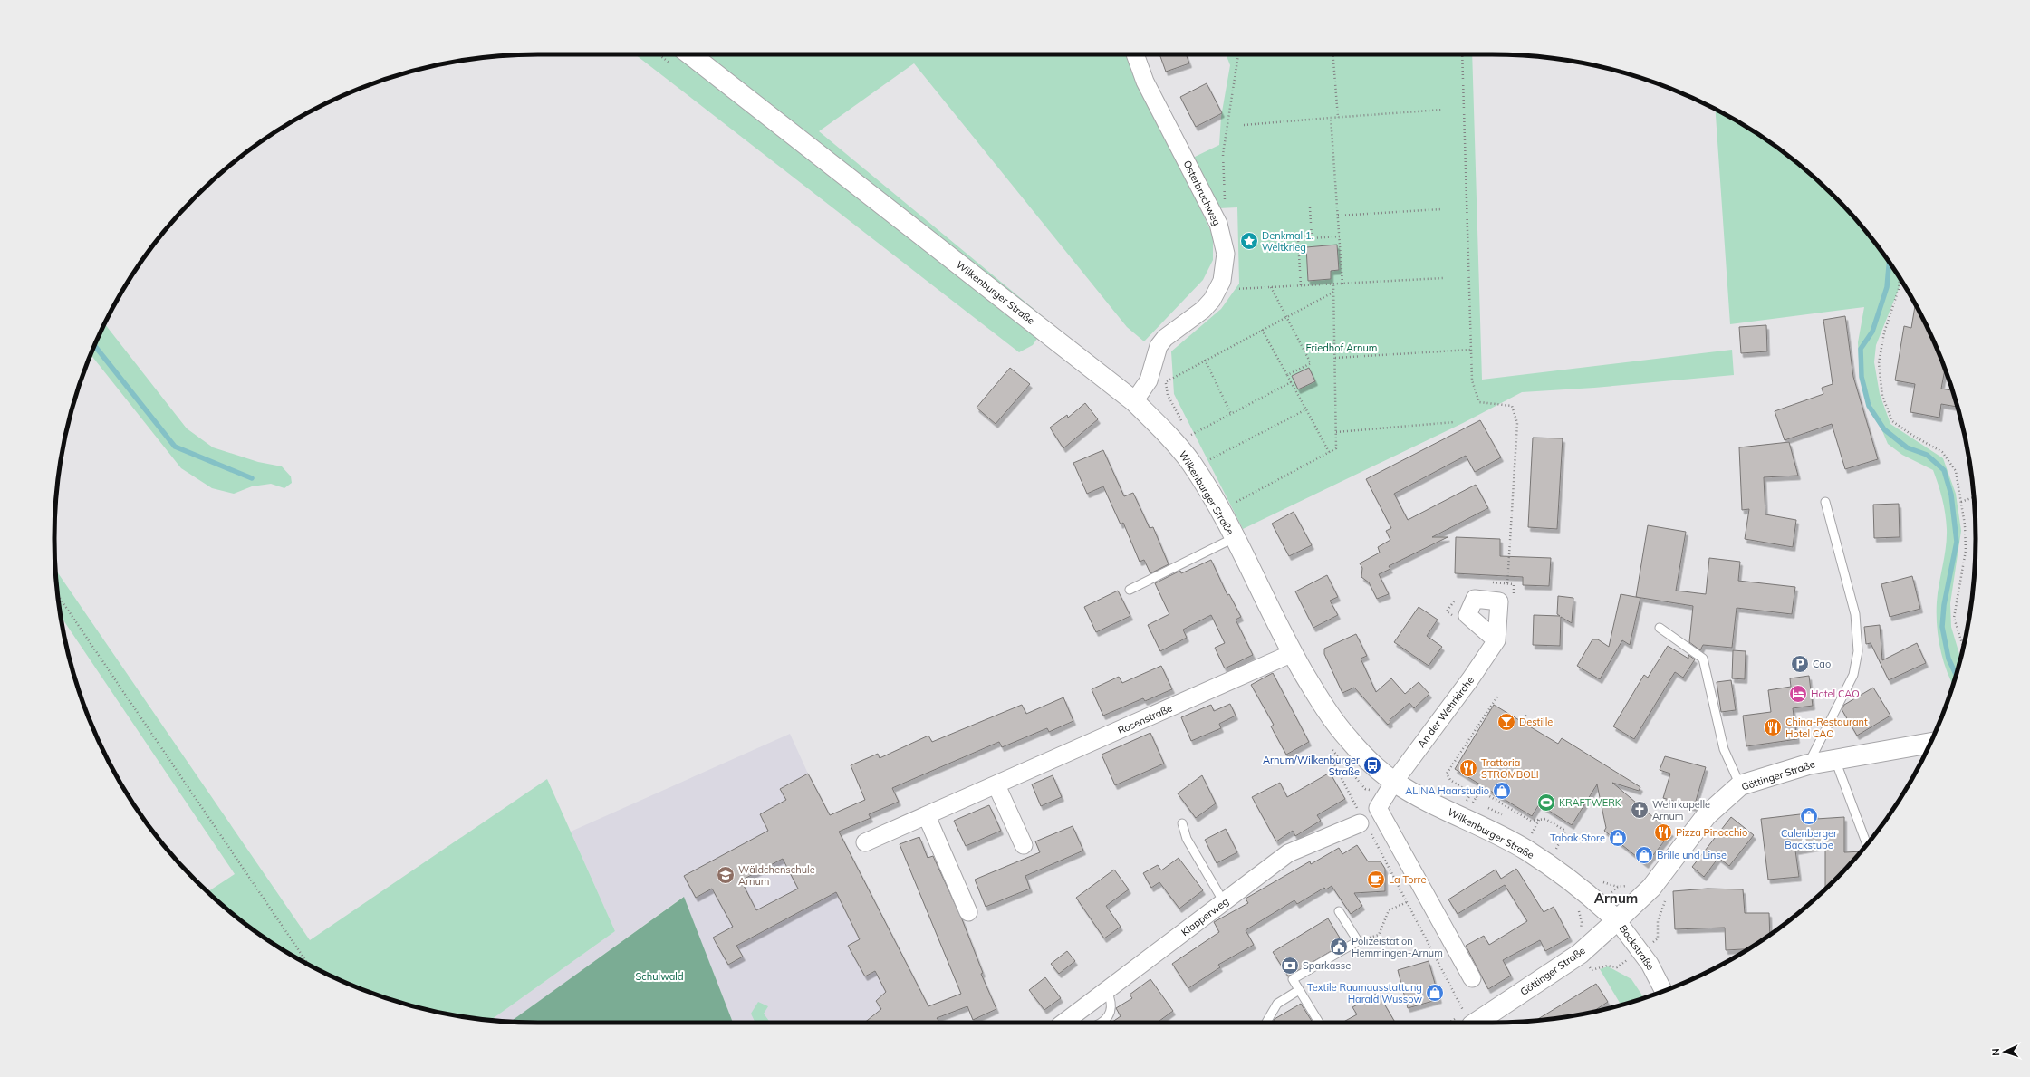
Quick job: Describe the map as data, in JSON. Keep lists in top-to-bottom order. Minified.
{"streets":{"main road":["Wilkenburger Straße","Göttinger Straße"],"street":["Osterbruchweg","An der Wehrkirche","Rosenstraße","Klapperweg","Bockstraße"]},"crossings":[["Osterbruchweg","Wilkenburger Straße"],["Wilkenburger Straße","An der Wehrkirche"],["Wilkenburger Straße","Rosenstraße"],["Wilkenburger Straße","Göttinger Straße"],["Wilkenburger Straße","Bockstraße"],["Göttinger Straße","Bockstraße"]],"districts":["Arnum"],"parks":["Friedhof Arnum","Schulwald"],"places":{"place":["Denkmal 1. Weltkrieg"],"parking":["Cao"],"hotel":["Hotel CAO"],"bar":["Destille"],"restaurant":["China-Restaurant Hotel CAO","Trattoria STROMBOLI","Pizza Pinocchio"],"bus stop":["Arnum/Wilkenburger Straße"],"shop":["ALINA Haarstudio","Calenberger Backstube","Tabak Store","Brille und Linse","Textile Raumausstattung Harald Wussow"],"sports":["KRAFTWERK"],"church":["Wehrkapelle Arnum"],"school or university":["Wäldchenschule Arnum"],"cafe":["La Torre"],"public building":["Polizeistation Hemmingen-Arnum"],"bank":["Sparkasse"]},"north":"left"}
